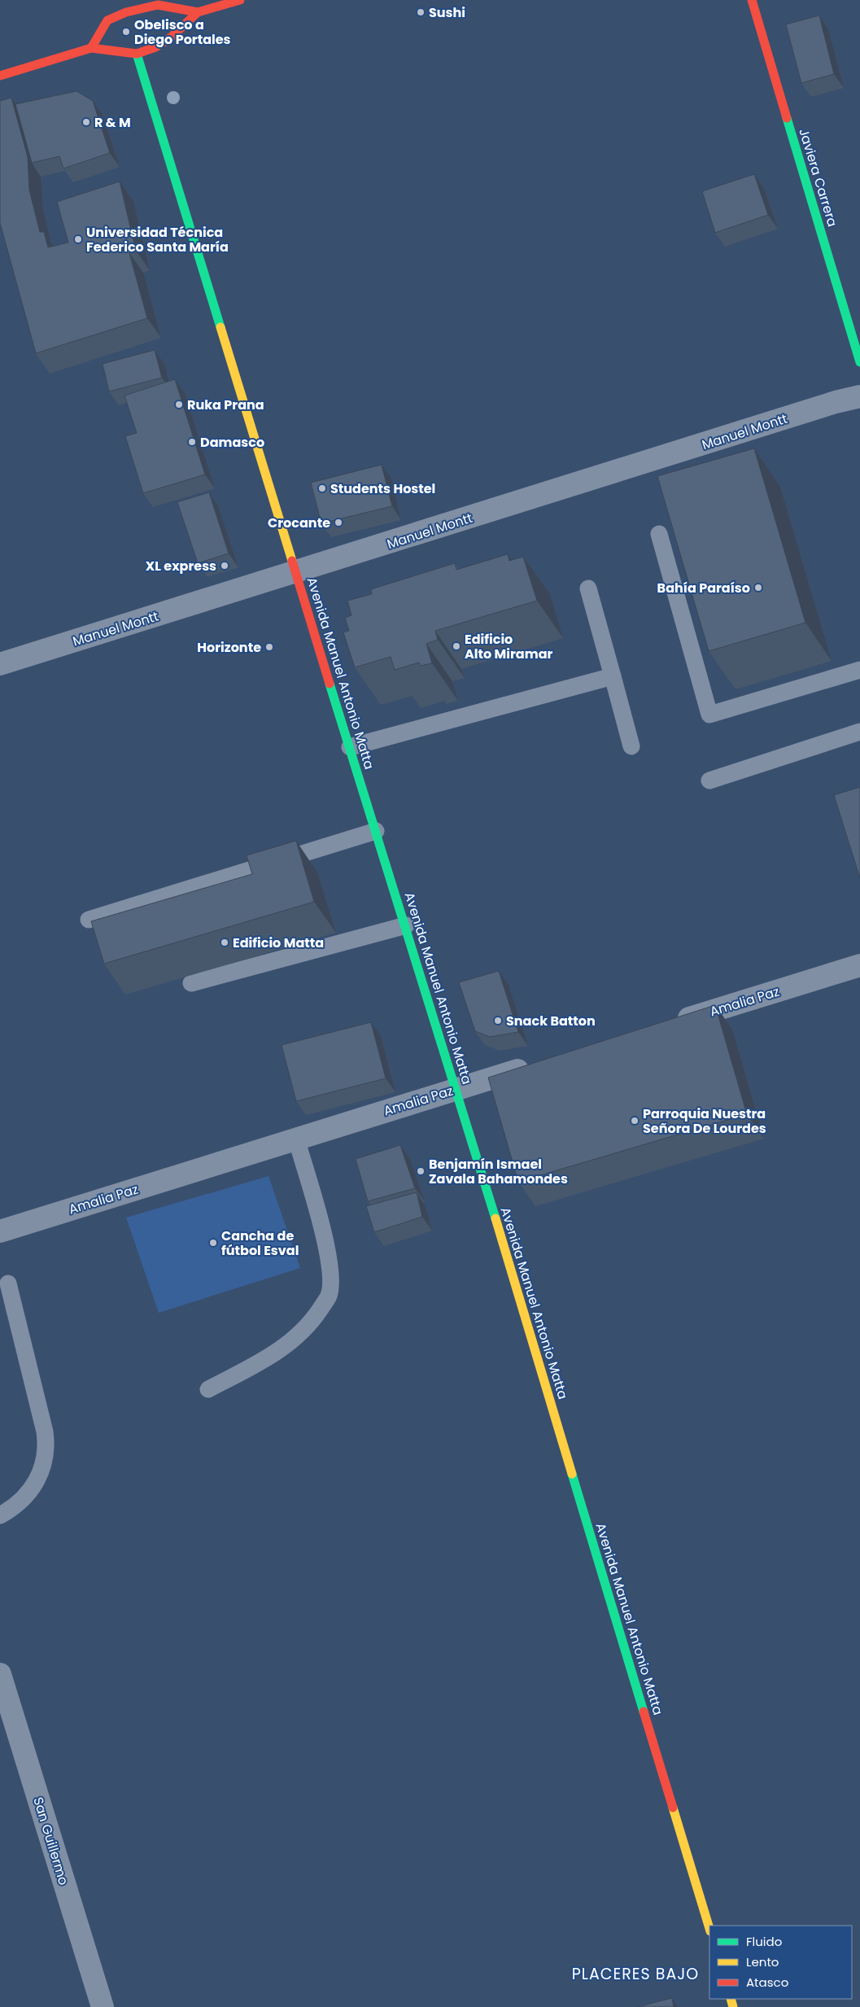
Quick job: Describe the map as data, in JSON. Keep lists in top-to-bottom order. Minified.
{"streets":{"main road":["Javiera Carrera","Avenida Manuel Antonio Matta"],"street":["Manuel Montt","Amalia Paz","San Guillermo"]},"crossings":[["Manuel Montt","Avenida Manuel Antonio Matta"],["Avenida Manuel Antonio Matta","Amalia Paz"]],"districts":["PLACERES BAJO"],"places":["Sushi","Obelisco a Diego Portales","R & M","Universidad Técnica Federico Santa María","Ruka Prana","Damasco","Students Hostel","Crocante","XL express","Bahía Paraíso","Edificio Alto Miramar","Horizonte","Edificio Matta","Snack Batton","Parroquia Nuestra Señora De Lourdes","Benjamín Ismael Zavala Bahamondes","Cancha de fútbol Esval"],"legend":["Fluido","Lento","Atasco"]}
